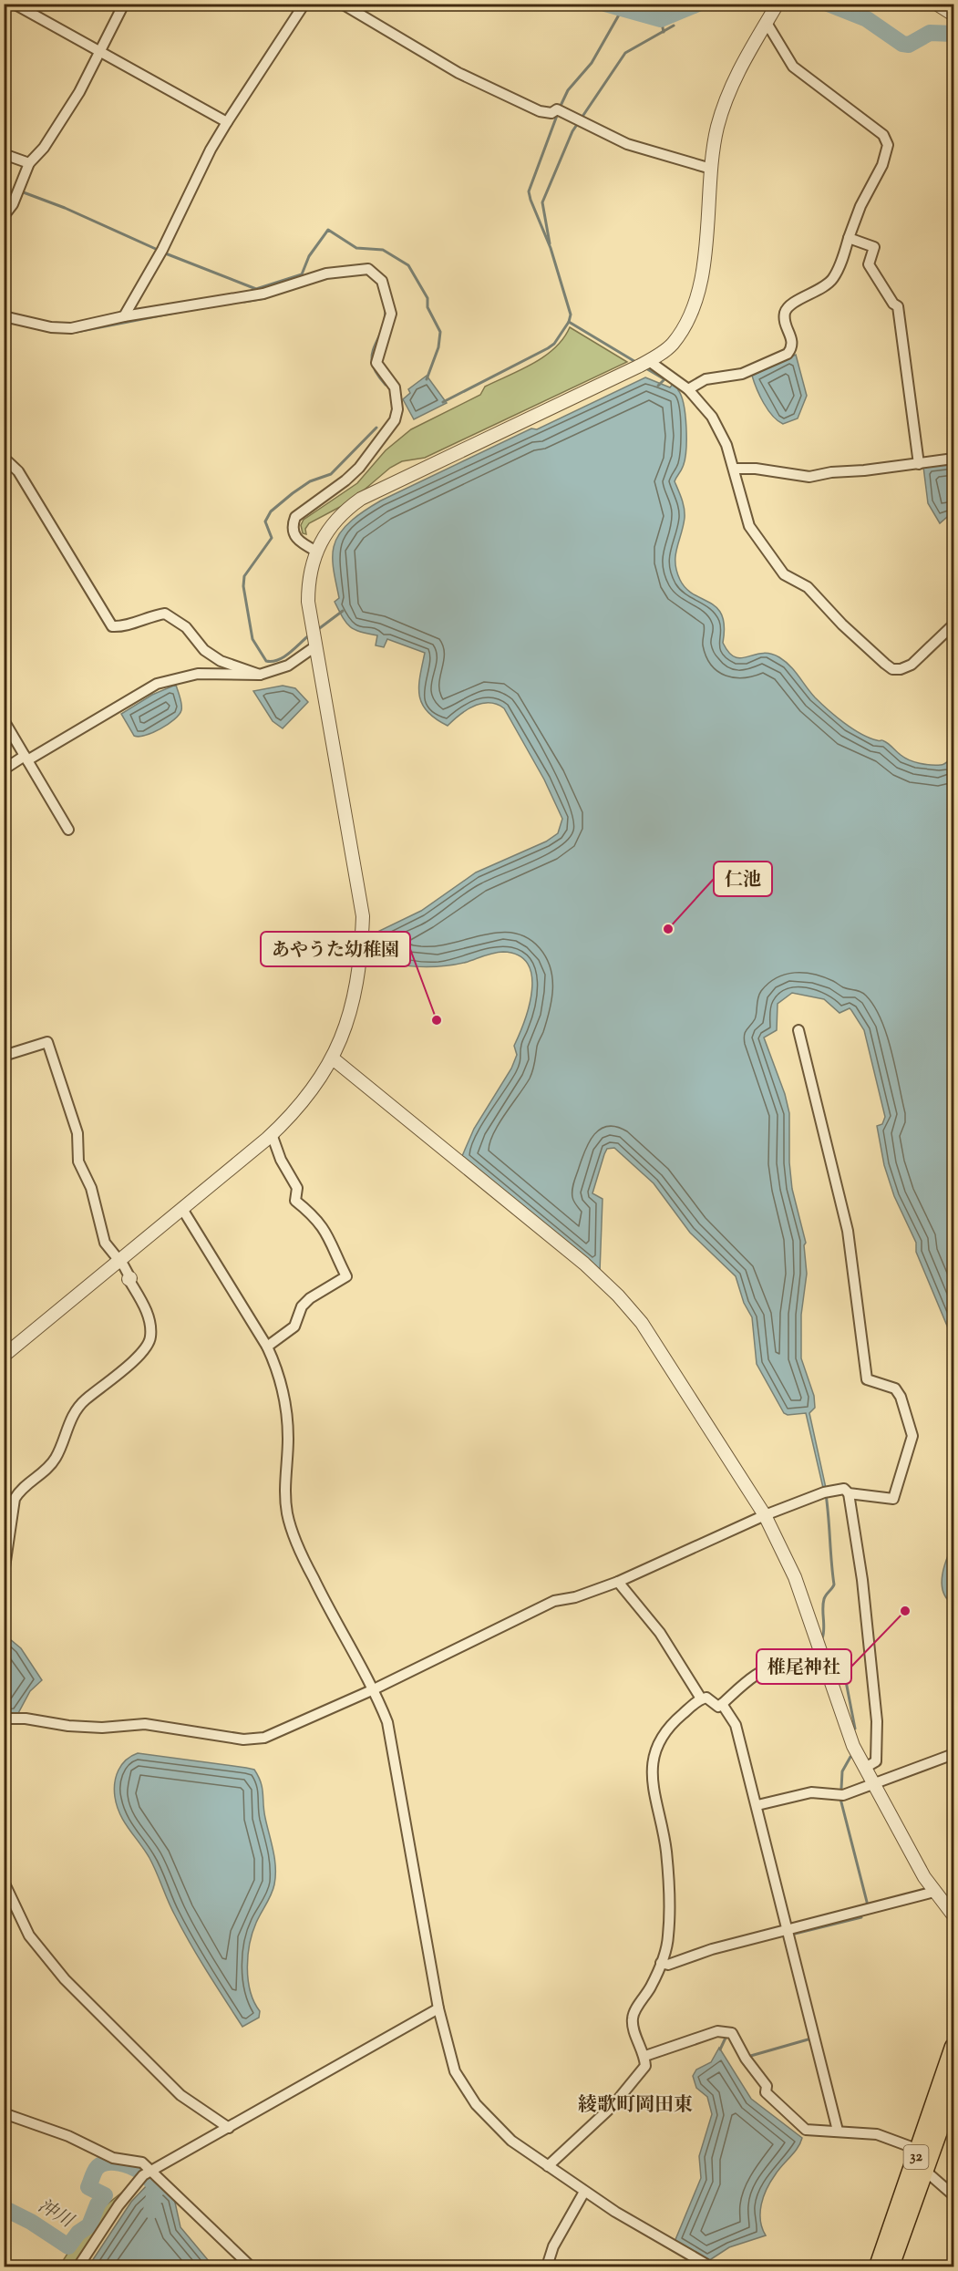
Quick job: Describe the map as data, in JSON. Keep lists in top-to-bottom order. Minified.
{"streets":{"highway":["32"]},"districts":["綾歌町岡田東"],"water":["沖川"],"places":["仁池","あやうた幼稚園","椎尾神社"]}
